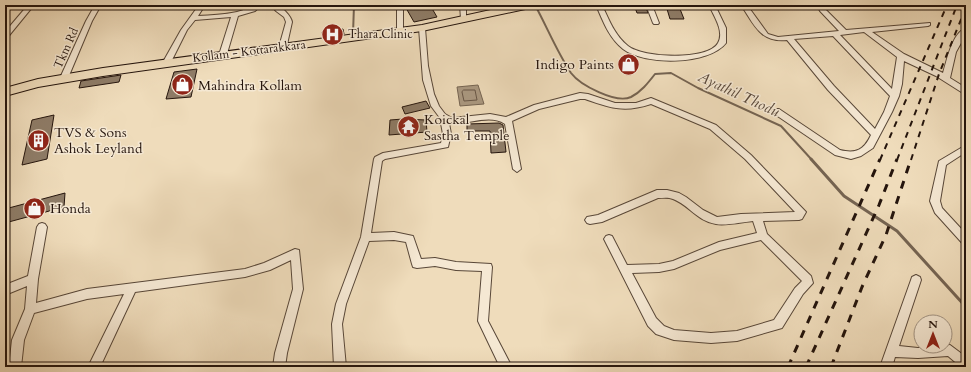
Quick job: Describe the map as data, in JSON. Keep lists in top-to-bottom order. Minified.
{"streets":{"main road":["Kollam - Kottarakkara"],"street":["Tkm Rd"]},"crossings":[["Tkm Rd","Kollam - Kottarakkara"]],"water":["Ayathil Thodu"],"places":{"hospital":["Thara Clinic"],"shop":["Indigo Paints","Mahindra Kollam","Honda"],"temple":["Koickal Sastha Temple"],"building":["TVS & Sons Ashok Leyland"]},"north":"top"}
